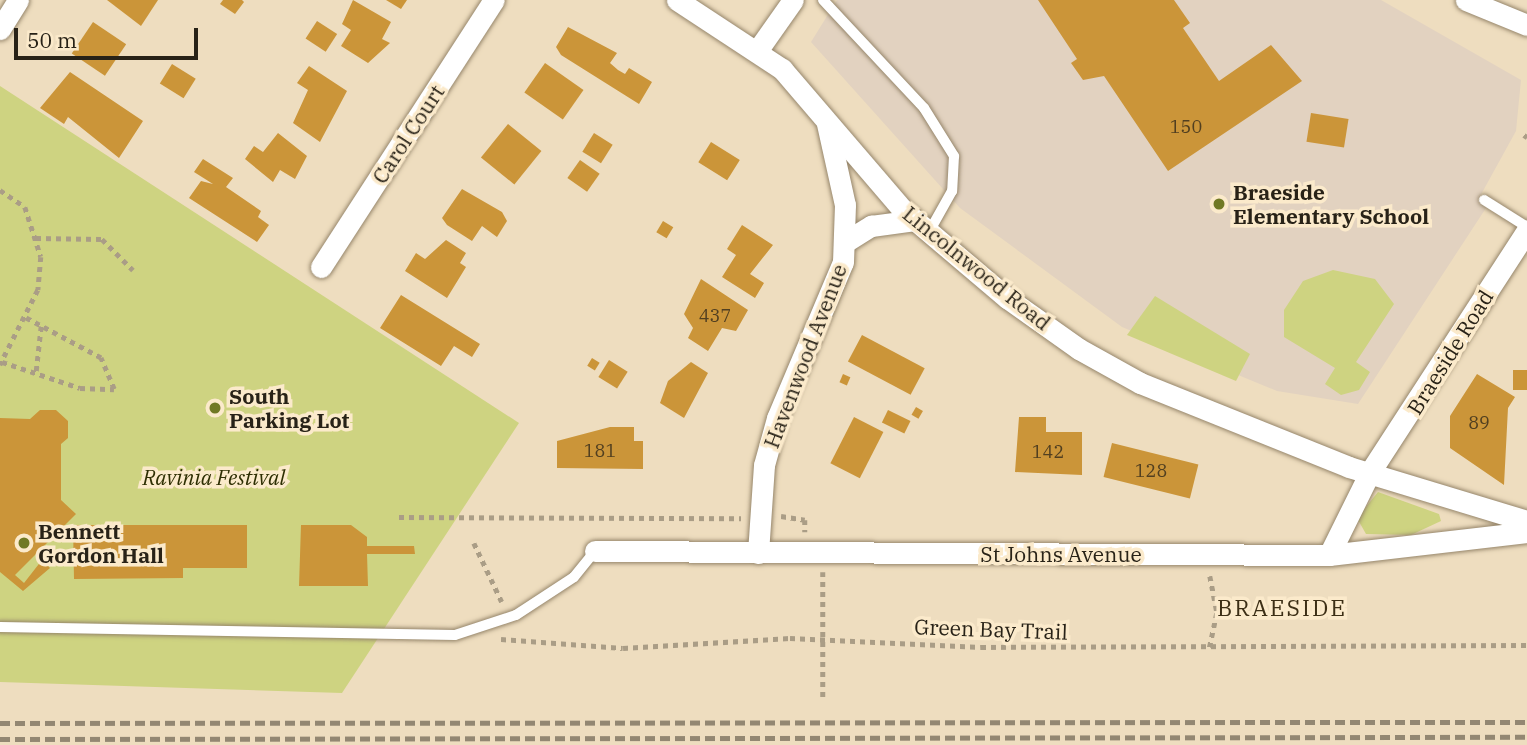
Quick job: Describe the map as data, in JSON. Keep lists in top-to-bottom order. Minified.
{"streets":{"street":["Carol Court","Lincolnwood Road","Braeside Road","Havenwood Avenue","St Johns Avenue"],"path":["Green Bay Trail"]},"crossings":[["Lincolnwood Road","Braeside Road"],["Lincolnwood Road","Havenwood Avenue"],["Havenwood Avenue","St Johns Avenue"]],"districts":["BRAESIDE"],"parks":["Ravinia Festival"],"places":["Braeside Elementary School","South Parking Lot","Bennett Gordon Hall"],"house_numbers":["150","437","89","181","142","128"],"scale_bar":"50 m"}
